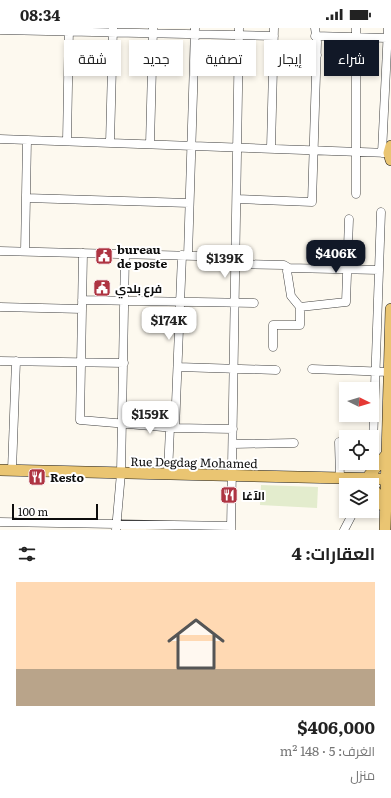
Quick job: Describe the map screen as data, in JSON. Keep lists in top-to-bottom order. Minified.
{"streets":{"main road":["Rue Degdag Mohamed"]},"places":{"public building":["bureau de poste","فرع بلدي"],"restaurant":["Resto","الآغا"]},"scale_bar":"100 m","north":"right","page":{"status":"08:34","chip":["شراء","إيجار","تصفية","جديد","شقة"],"price":["$406K","$139K","$174K","$159K"],"scale":"100 m","heading":"العقارات: 4","list":[{"name":"$406,000","note":"الغرف: 5 · 148 m² · منزل"}]}}
